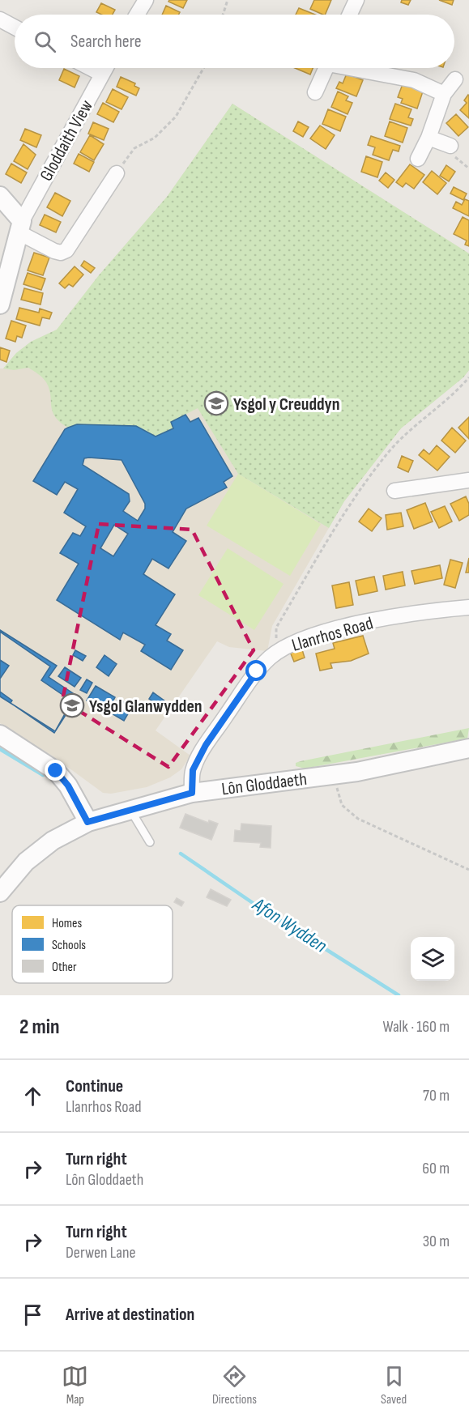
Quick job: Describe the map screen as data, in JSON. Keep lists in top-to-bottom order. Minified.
{"streets":{"street":["Gloddaith View","Llanrhos Road","Lôn Gloddaeth"]},"crossings":[["Llanrhos Road","Lôn Gloddaeth"]],"water":["Afon Wydden"],"places":{"school or university":["Ysgol y Creuddyn","Ysgol Glanwydden"]},"legend":["Homes","Schools","Other"],"page":{"search":"Search here","heading":["2 min","Walk · 160 m"],"list":[["Continue","Llanrhos Road","70 m"],["Turn right","Lôn Gloddaeth","60 m"],["Turn right","Derwen Lane","30 m"],"Arrive at destination"],"nav":["Map","Directions","Saved"]}}
